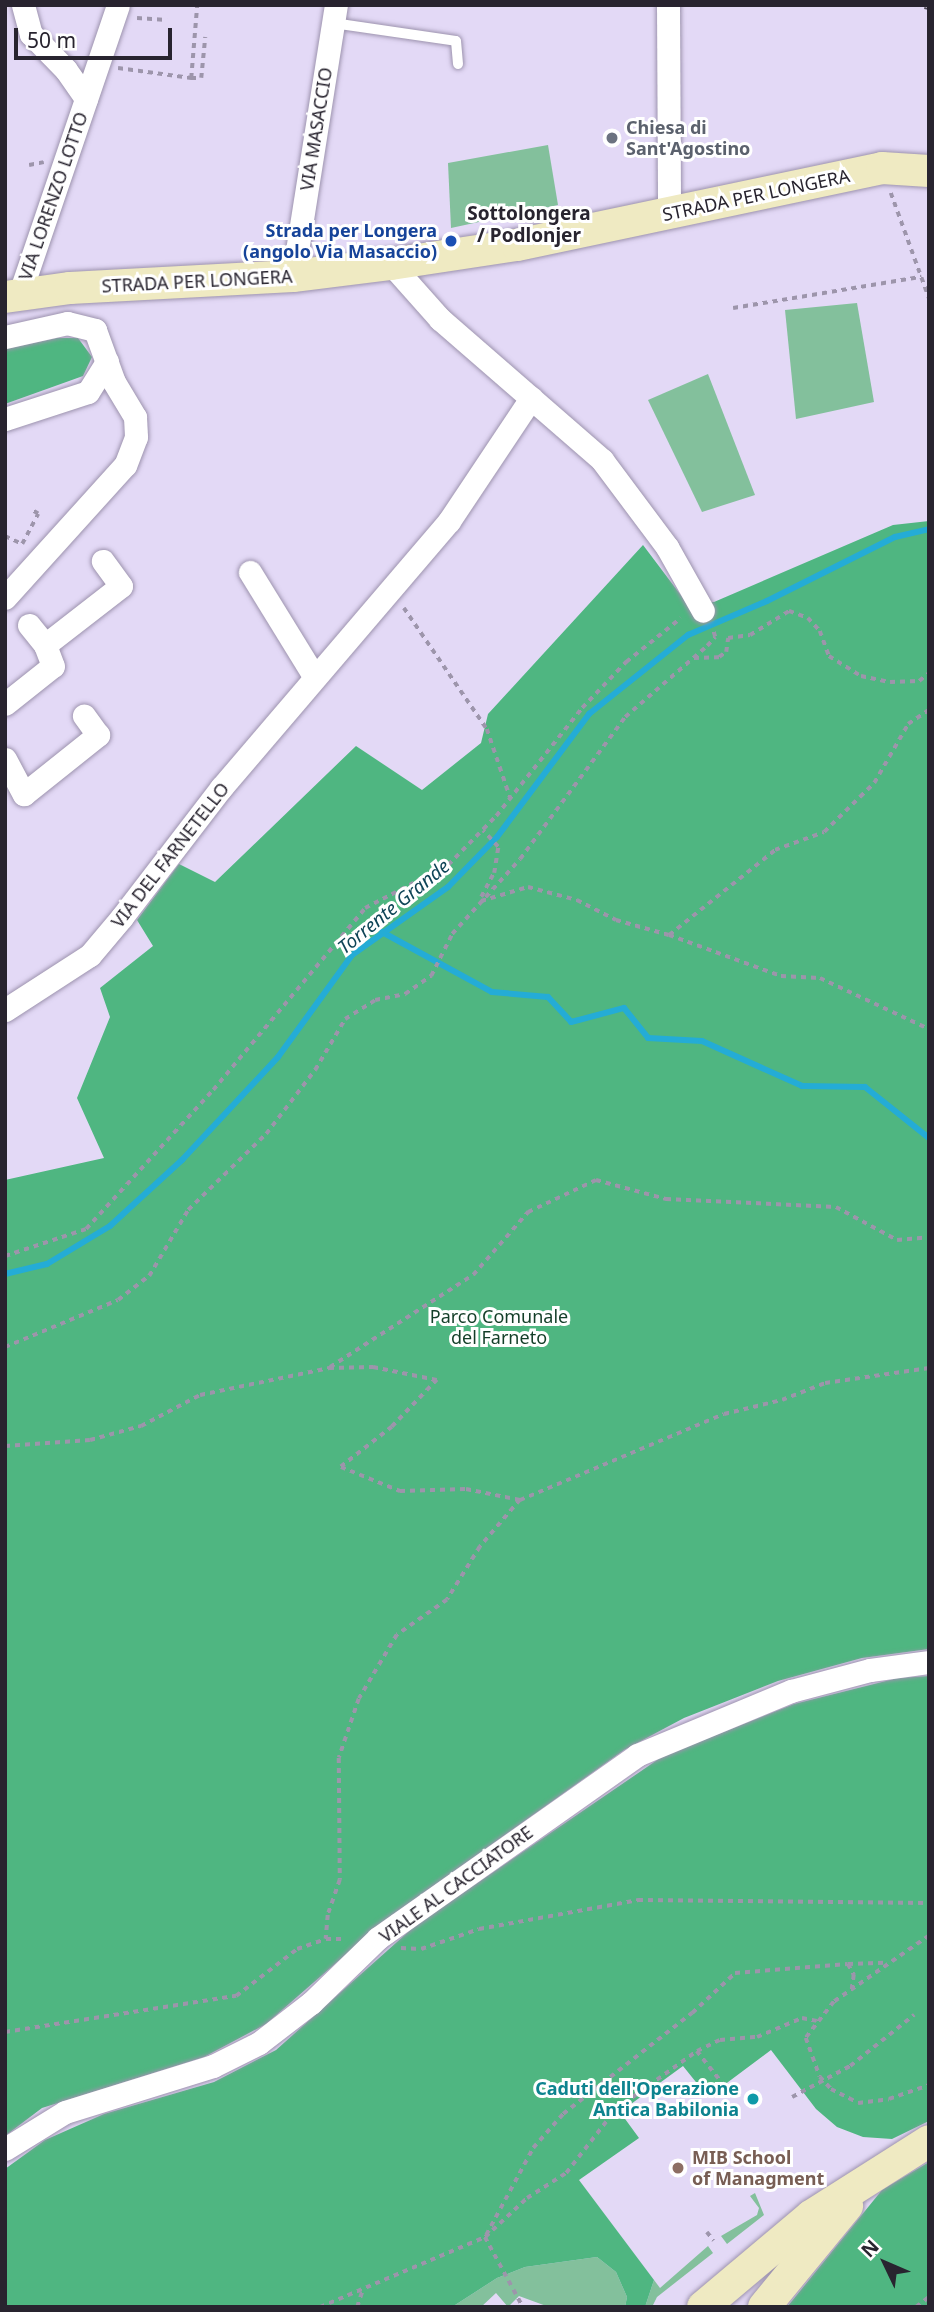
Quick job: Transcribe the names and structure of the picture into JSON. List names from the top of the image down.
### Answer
{
  "streets": {
    "street": [
      "VIA MASACCIO",
      "STRADA PER LONGERA",
      "VIA LORENZO LOTTO",
      "VIA DEL FARNETELLO",
      "VIALE AL CACCIATORE"
    ]
  },
  "crossings": [
    ["VIA MASACCIO", "STRADA PER LONGERA"],
    ["STRADA PER LONGERA", "VIA LORENZO LOTTO"]
  ],
  "districts": ["Sottolongera / Podlonjer"],
  "water": ["Torrente Grande"],
  "parks": ["Parco Comunale del Farneto"],
  "places": [
    "Chiesa di Sant'Agostino",
    "Strada per Longera (angolo Via Masaccio)",
    "Caduti dell'Operazione Antica Babilonia",
    "MIB School of Managment"
  ],
  "scale_bar": "50 m",
  "north": "top left"
}
